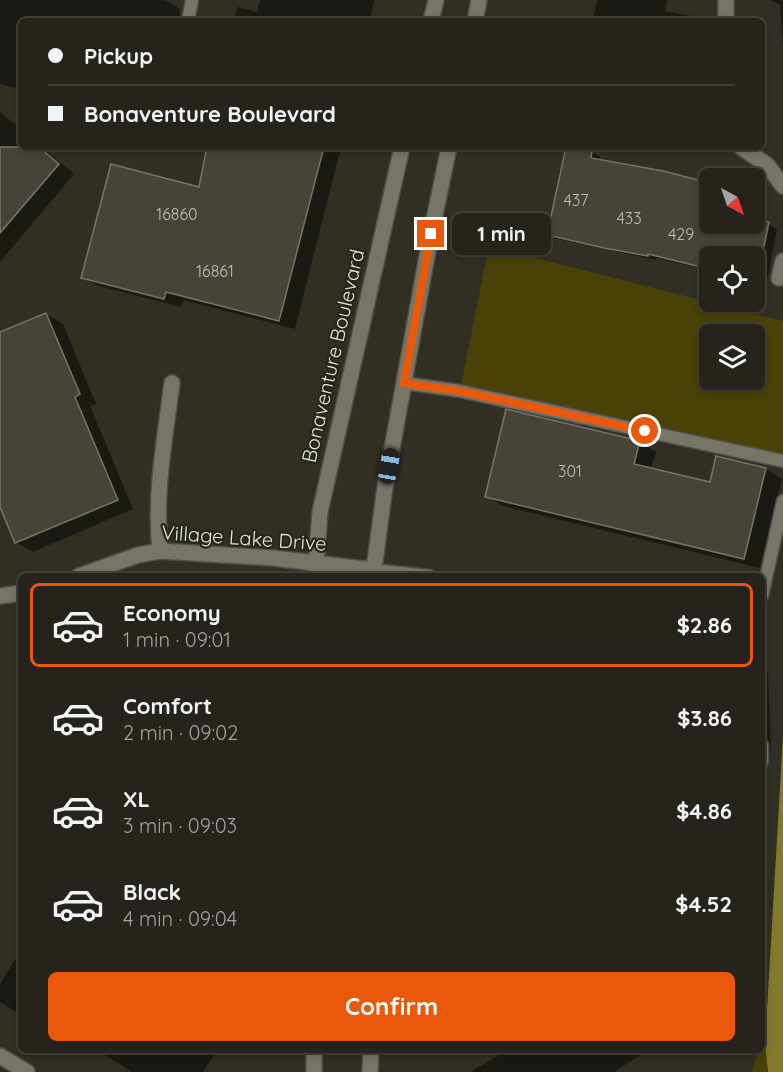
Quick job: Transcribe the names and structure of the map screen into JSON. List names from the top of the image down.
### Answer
{
  "streets": {
    "main road": ["Bonaventure Boulevard", "Village Lake Drive"]
  },
  "crossings": [
    ["Bonaventure Boulevard", "Village Lake Drive"]
  ],
  "house_numbers": [
    "437",
    "16860",
    "433",
    "429",
    "16861",
    "301"
  ],
  "north": "bottom right",
  "page": {
    "banner": ["Pickup", "Bonaventure Boulevard"],
    "bubble": "1 min",
    "list": [
      {
        "name": "Economy",
        "note": "1 min · 09:01",
        "value": "$2.86"
      },
      {
        "name": "Comfort",
        "note": "2 min · 09:02",
        "value": "$3.86"
      },
      {
        "name": "XL",
        "note": "3 min · 09:03",
        "value": "$4.86"
      },
      {
        "name": "Black",
        "note": "4 min · 09:04",
        "value": "$4.52"
      }
    ],
    "buttons": "Confirm"
  }
}
